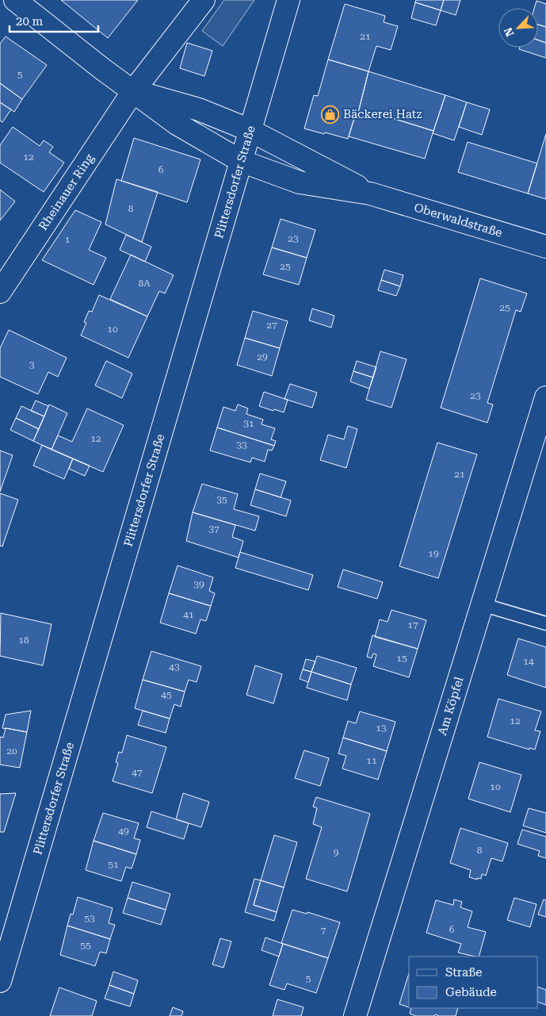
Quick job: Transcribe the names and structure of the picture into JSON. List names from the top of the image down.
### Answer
{
  "streets": {
    "street": [
      "Plittersdorfer Straße",
      "Rheinauer Ring",
      "Oberwaldstraße",
      "Am Köpfel"
    ]
  },
  "crossings": [
    ["Plittersdorfer Straße", "Oberwaldstraße"]
  ],
  "places": {
    "shop": ["Bäckerei Hatz"]
  },
  "house_numbers": [
    "21",
    "5",
    "12",
    "6",
    "8",
    "23",
    "1",
    "25",
    "8A",
    "25",
    "27",
    "10",
    "29",
    "3",
    "23",
    "31",
    "12",
    "33",
    "21",
    "35",
    "37",
    "19",
    "39",
    "41",
    "17",
    "18",
    "15",
    "14",
    "43",
    "45",
    "12",
    "13",
    "20",
    "11",
    "47",
    "10",
    "49",
    "8",
    "9",
    "51",
    "53",
    "6",
    "7",
    "55",
    "5"
  ],
  "legend": ["Straße", "Gebäude"],
  "scale_bar": "20 m",
  "north": "bottom left"
}
